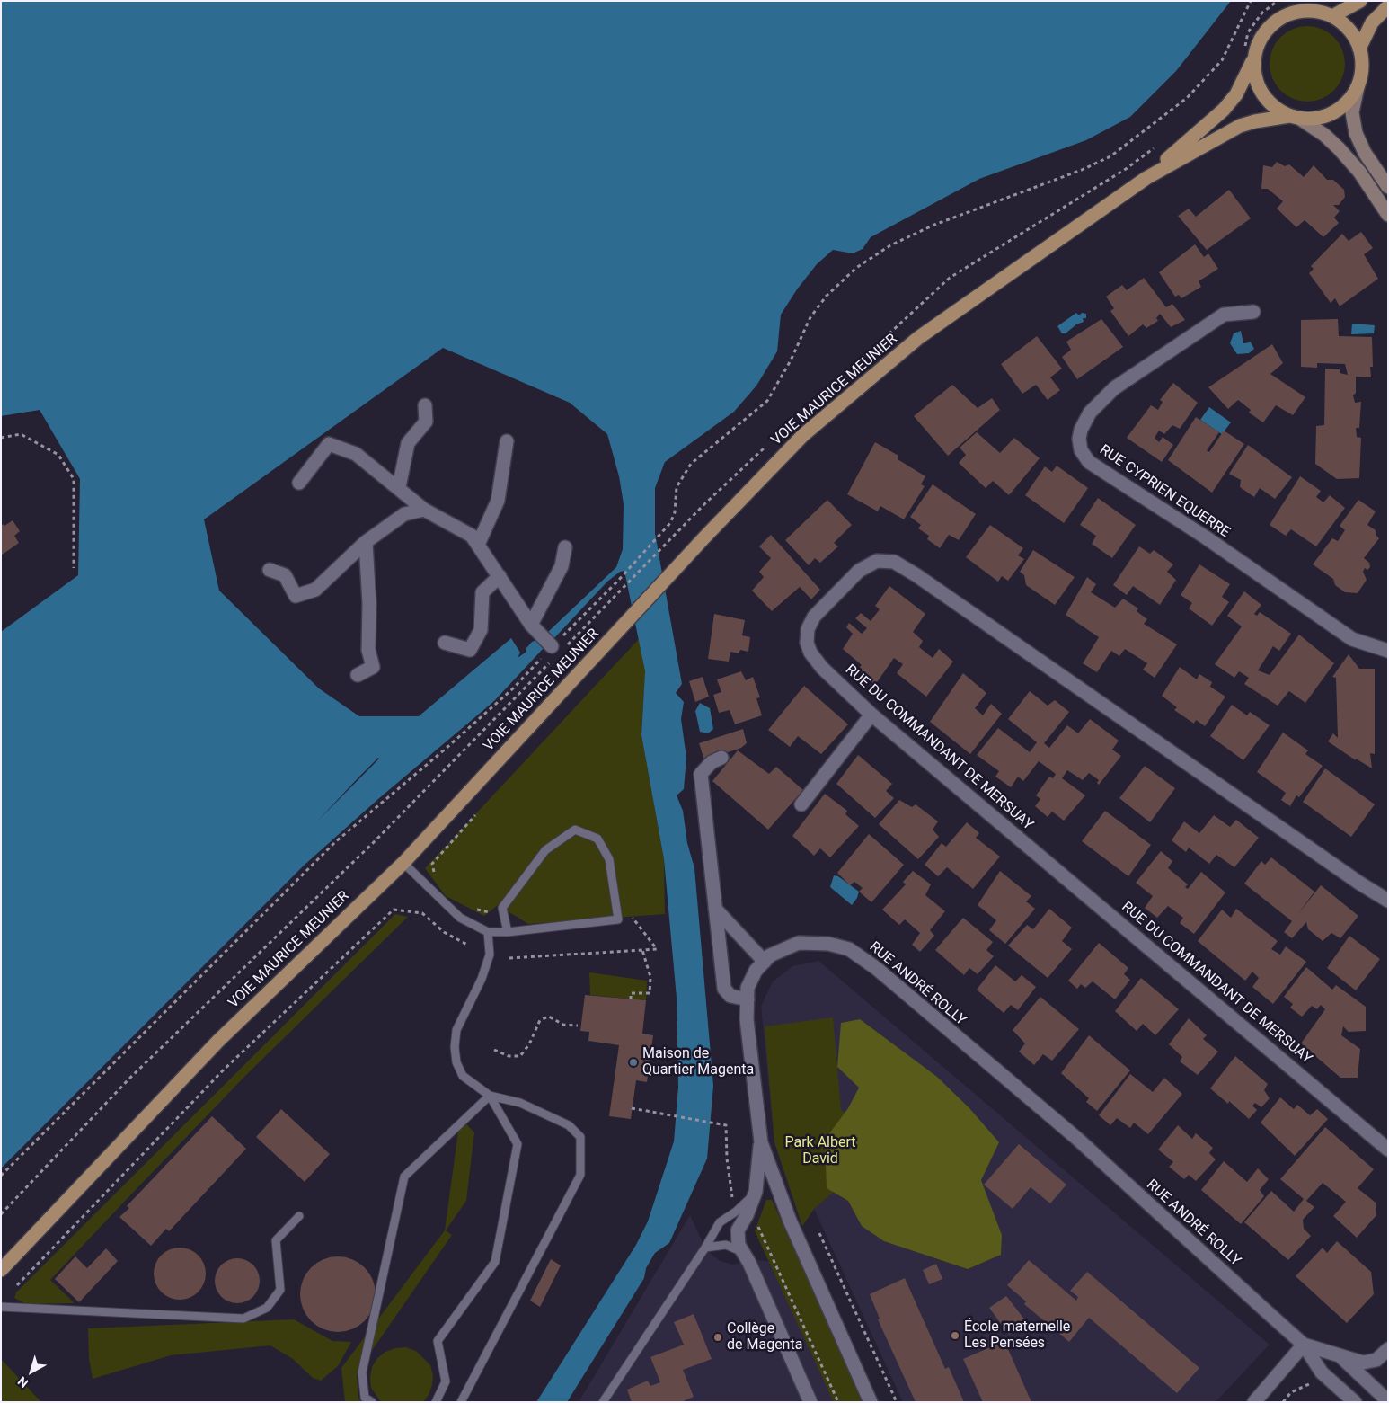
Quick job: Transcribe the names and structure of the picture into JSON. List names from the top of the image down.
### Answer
{
  "streets": {
    "main road": ["VOIE MAURICE MEUNIER"],
    "street": ["RUE CYPRIEN EQUERRE", "RUE DU COMMANDANT DE MERSUAY", "RUE ANDRÉ ROLLY"]
  },
  "parks": ["Park Albert David"],
  "places": ["Maison de Quartier Magenta", "École maternelle Les Pensées", "Collège de Magenta"],
  "north": "bottom left"
}
